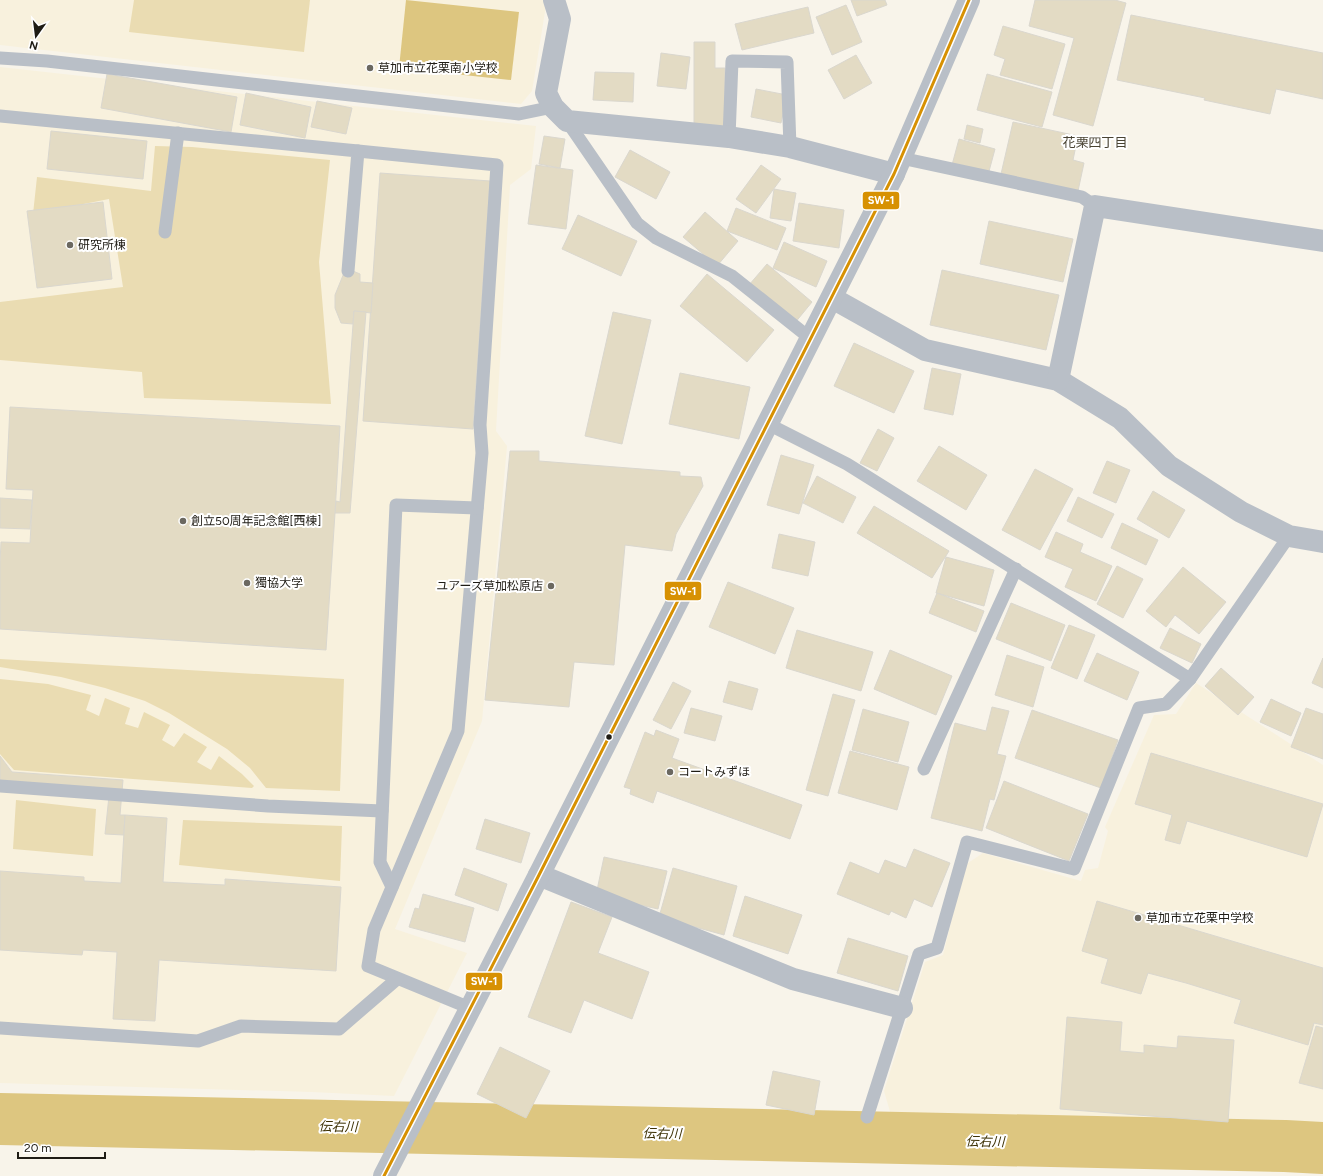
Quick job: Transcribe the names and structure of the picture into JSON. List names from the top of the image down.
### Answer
{
  "districts": ["花栗四丁目"],
  "water": ["伝右川"],
  "places": [
    "草加市立花栗南小学校",
    "研究所棟",
    "創立50周年記念館[西棟]",
    "獨協大学",
    "ユアーズ草加松原店",
    "コートみずほ",
    "草加市立花栗中学校"
  ],
  "lines": ["transit line SW-1"],
  "scale_bar": "20 m",
  "north": "bottom"
}
